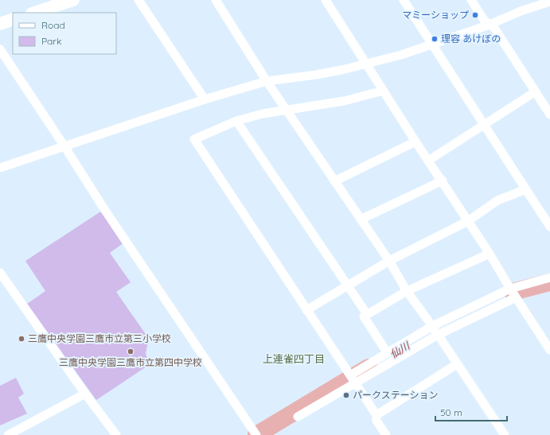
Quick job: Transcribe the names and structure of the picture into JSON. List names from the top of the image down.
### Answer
{
  "districts": ["上連雀四丁目"],
  "water": ["仙川"],
  "places": [
    "マミーショップ",
    "理容 あけぼの",
    "三鷹中央学園三鷹市立第三小学校",
    "三鷹中央学園三鷹市立第四中学校",
    "パークステーション"
  ],
  "legend": ["Road", "Park"],
  "scale_bar": "50 m"
}
